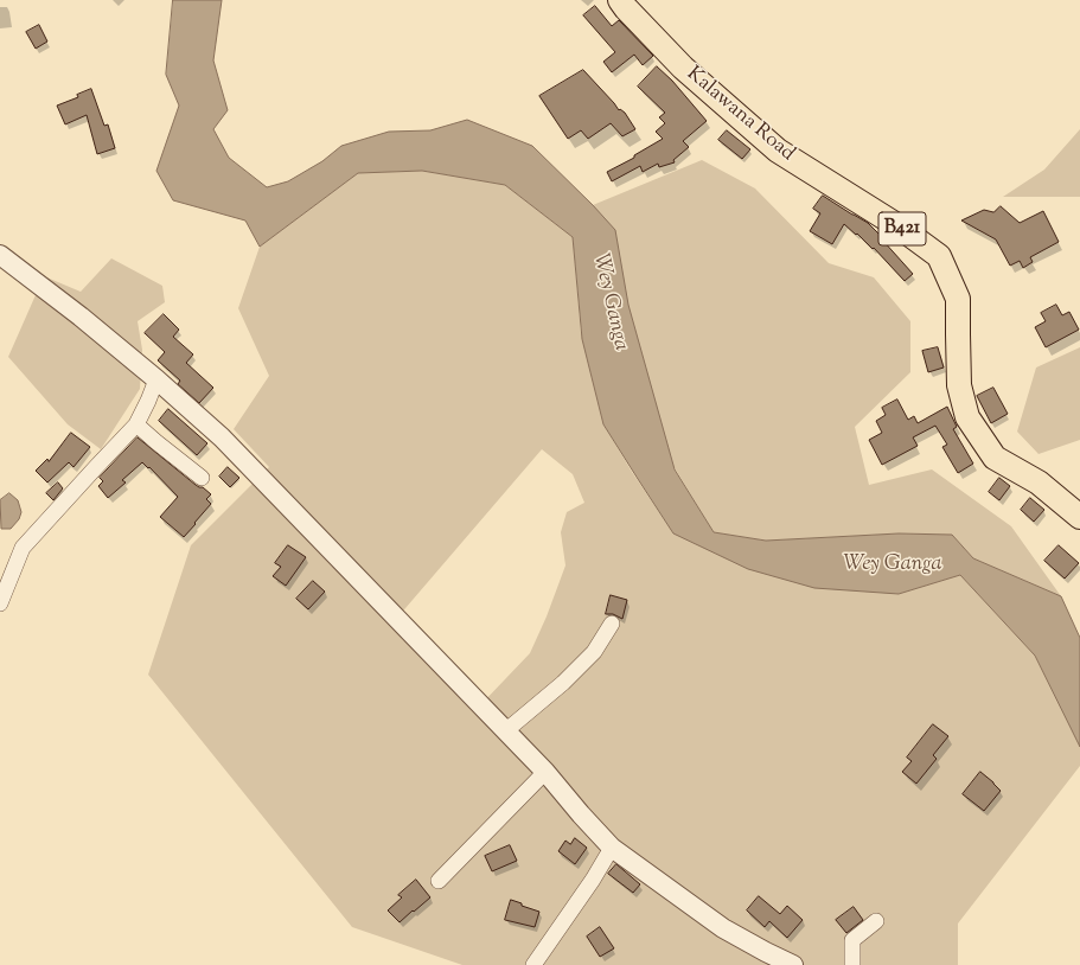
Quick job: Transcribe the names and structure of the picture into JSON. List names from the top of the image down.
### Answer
{
  "streets": {
    "main road": ["Kalawana Road", "B421"]
  },
  "water": ["Wey Ganga"]
}
